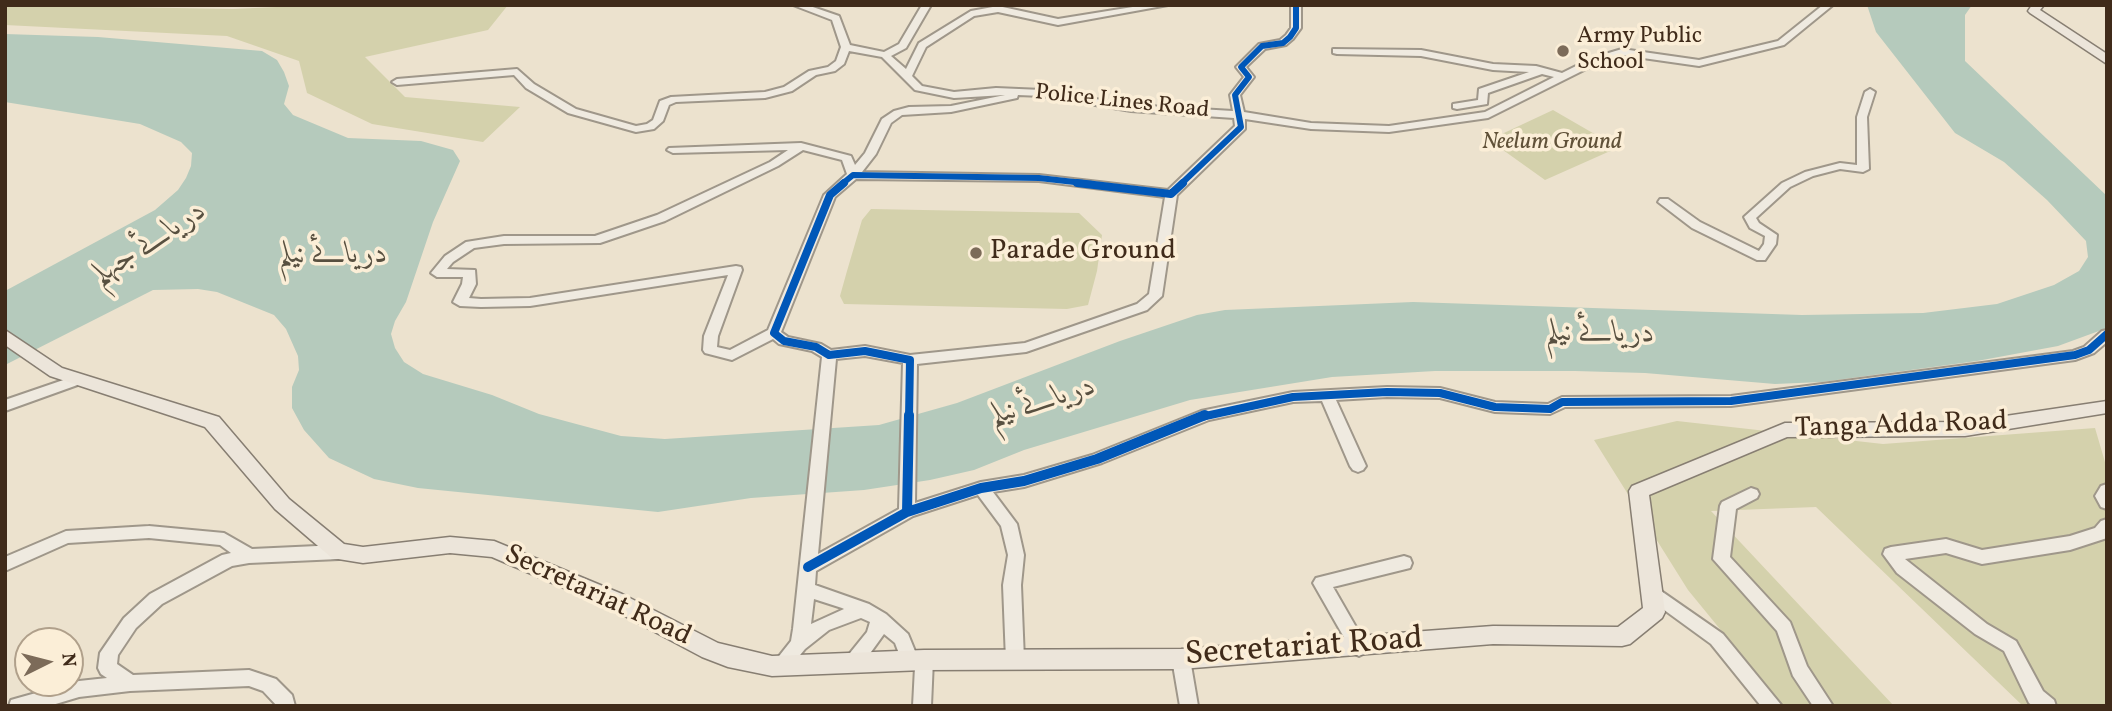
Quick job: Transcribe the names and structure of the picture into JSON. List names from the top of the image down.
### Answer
{
  "streets": {
    "main road": ["Tanga Adda Road", "Secretariat Road"],
    "street": ["Police Lines Road"]
  },
  "crossings": [
    ["Tanga Adda Road", "Secretariat Road"]
  ],
  "water": ["دریائے جہلم", "دریائے نیلم"],
  "parks": ["Neelum Ground"],
  "places": ["Army Public School", "Parade Ground"],
  "north": "right"
}
